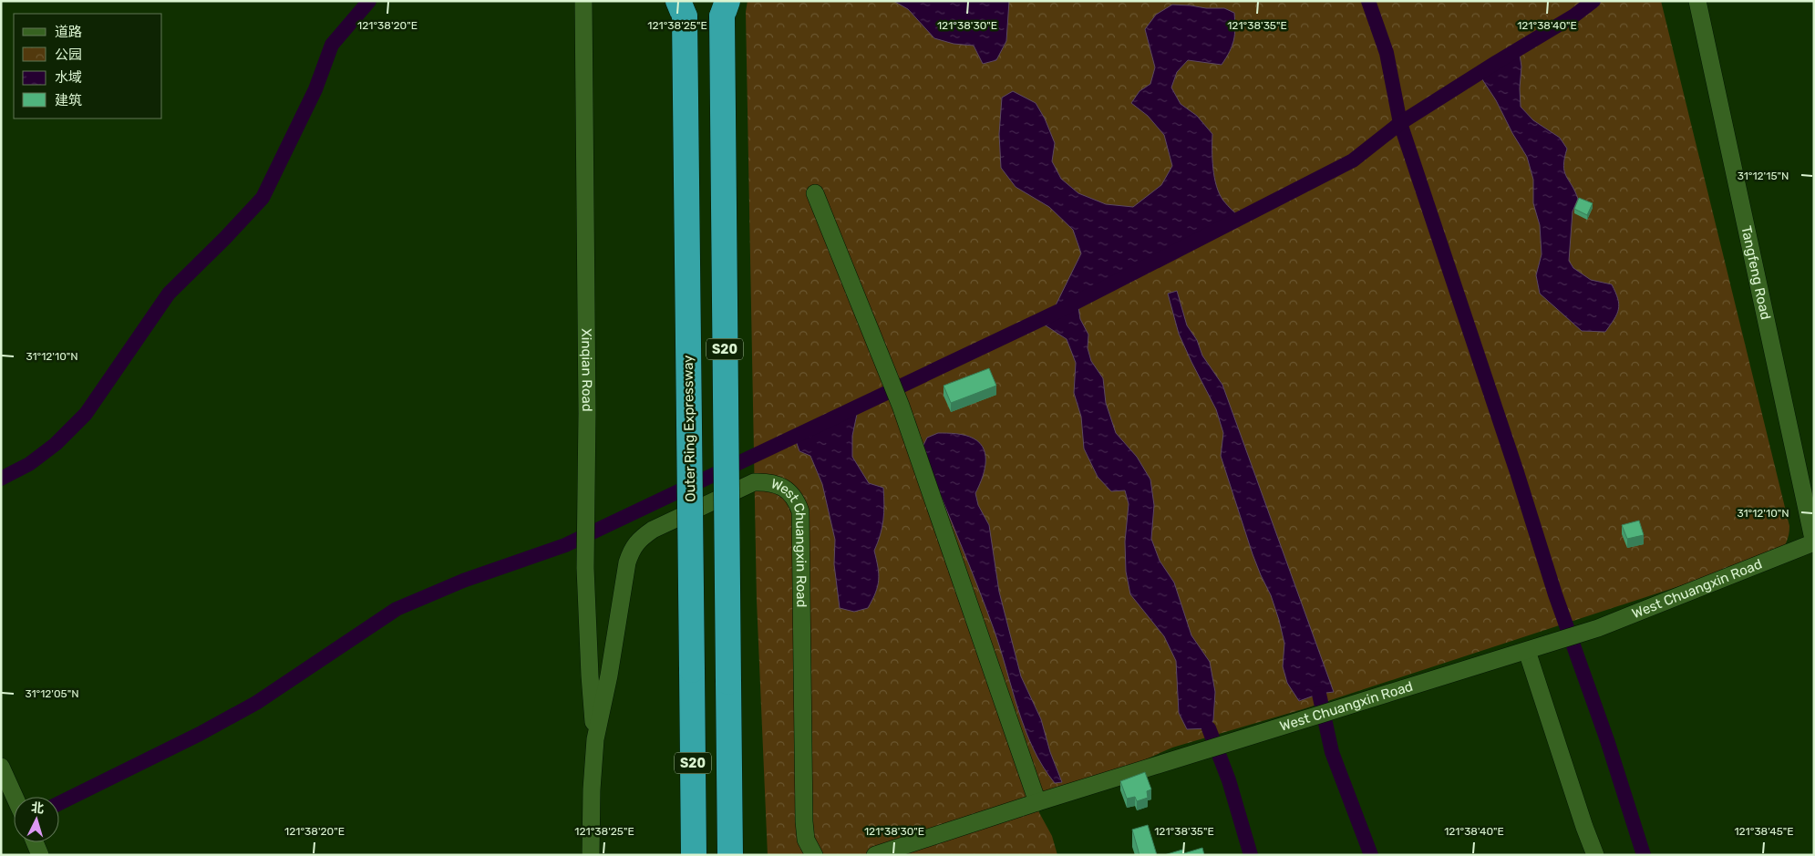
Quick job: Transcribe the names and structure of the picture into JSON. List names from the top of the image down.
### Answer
{
  "streets": {
    "highway": ["S20", "Outer Ring Expressway"],
    "street": ["Tangfeng Road", "Xinqian Road", "West Chuangxin Road"]
  },
  "crossings": [
    ["Tangfeng Road", "West Chuangxin Road"],
    ["Xinqian Road", "West Chuangxin Road"]
  ],
  "legend": [
    "道路",
    "公园",
    "水域",
    "建筑"
  ],
  "north": "top",
  "coordinates": [
    "121°38'20\"E",
    "121°38'25\"E",
    "121°38'30\"E",
    "121°38'35\"E",
    "121°38'40\"E",
    "31°12'15\"N",
    "31°12'10\"N",
    "31°12'05\"N",
    "121°38'45\"E"
  ]
}
